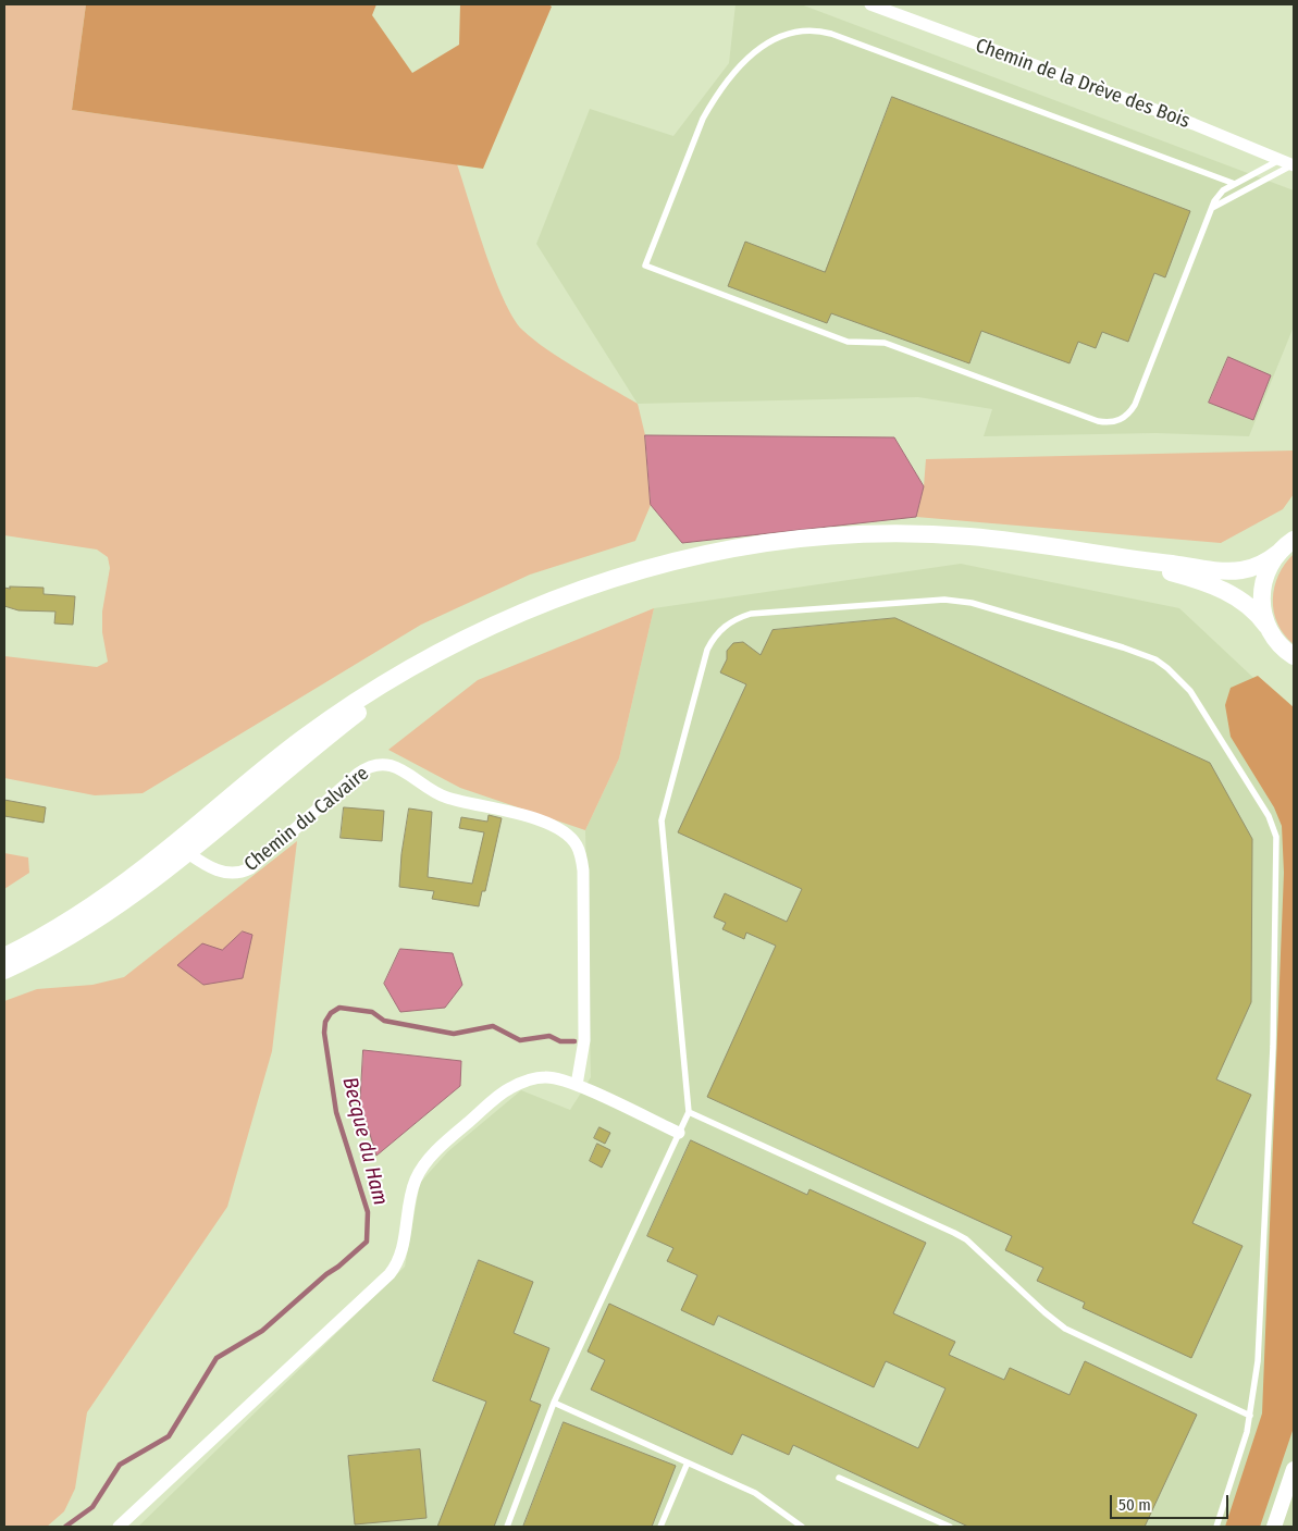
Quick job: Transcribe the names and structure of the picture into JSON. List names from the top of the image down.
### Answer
{
  "streets": {
    "street": ["Chemin de la Drève des Bois", "Chemin du Calvaire"]
  },
  "water": ["Becque du Ham"],
  "scale_bar": "50 m"
}
